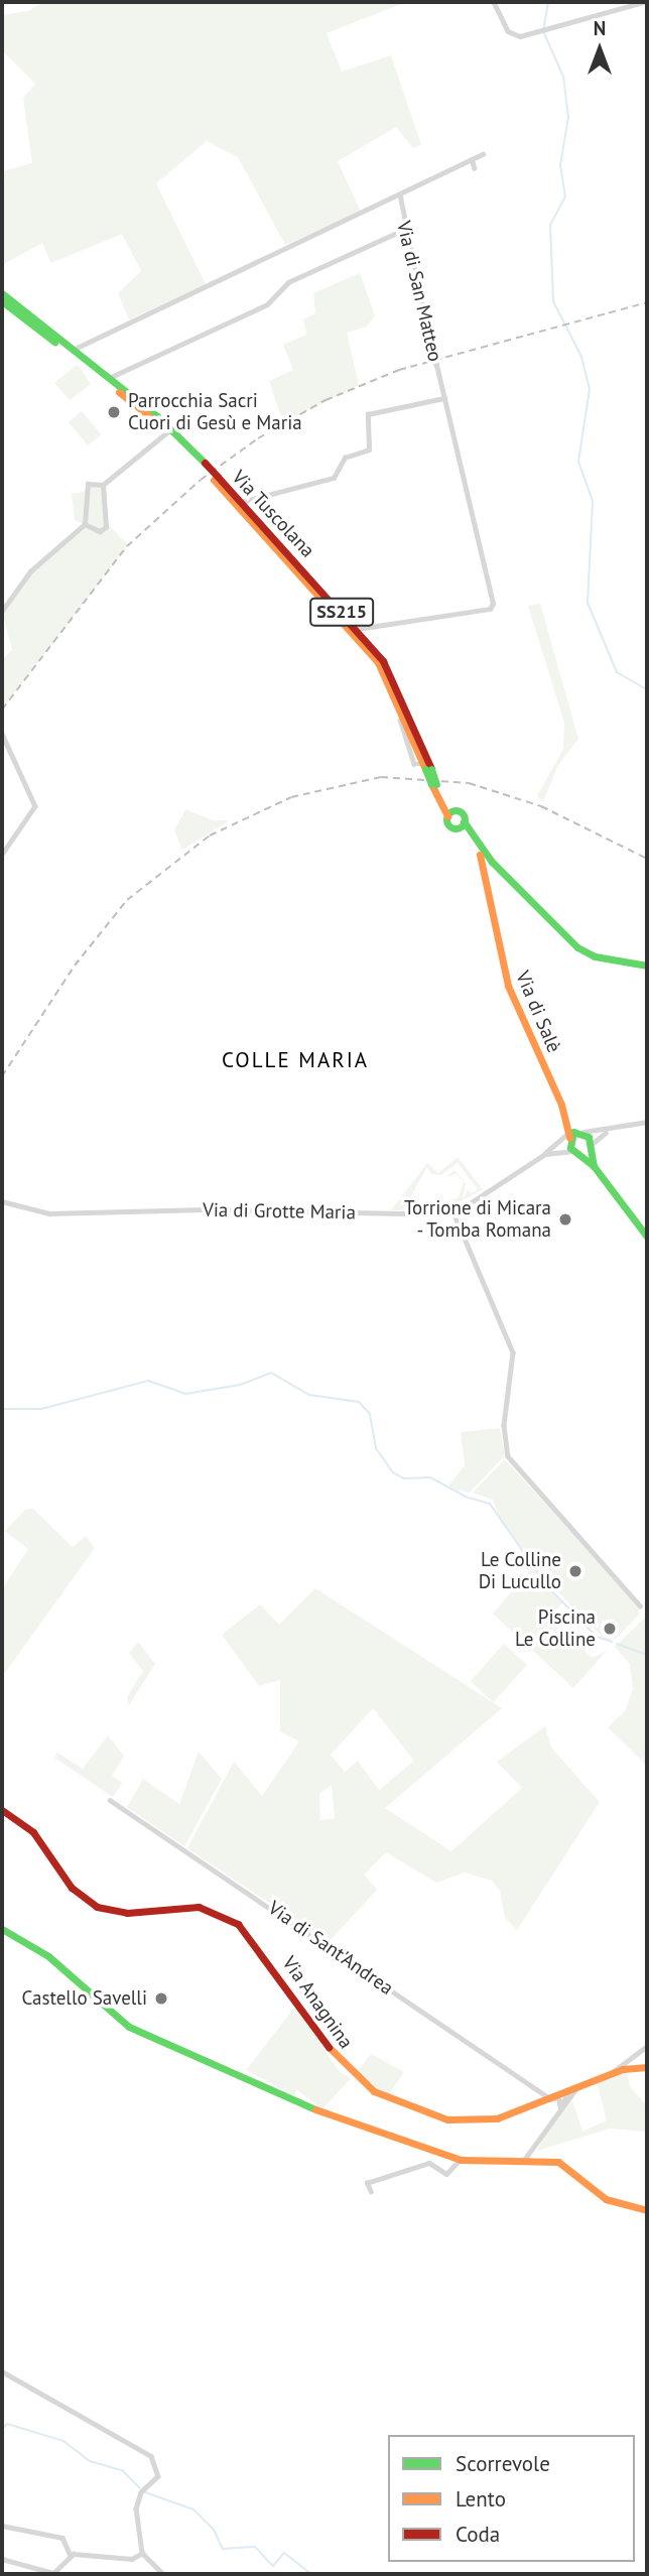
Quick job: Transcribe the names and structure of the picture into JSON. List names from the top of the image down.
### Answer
{
  "streets": {
    "main road": [
      "Via Tuscolana",
      "SS215",
      "Via di Salè",
      "Via Anagnina"
    ],
    "street": ["Via di San Matteo", "Via di Grotte Maria", "Via di Sant'Andrea"]
  },
  "crossings": [
    ["Via di San Matteo", "Via Tuscolana"],
    ["Via di Sant'Andrea", "Via Anagnina"]
  ],
  "districts": ["COLLE MARIA"],
  "places": [
    "Parrocchia Sacri Cuori di Gesù e Maria",
    "Torrione di Micara - Tomba Romana",
    "Le Colline Di Lucullo",
    "Piscina Le Colline",
    "Castello Savelli"
  ],
  "legend": ["Scorrevole", "Lento", "Coda"],
  "north": "top"
}
